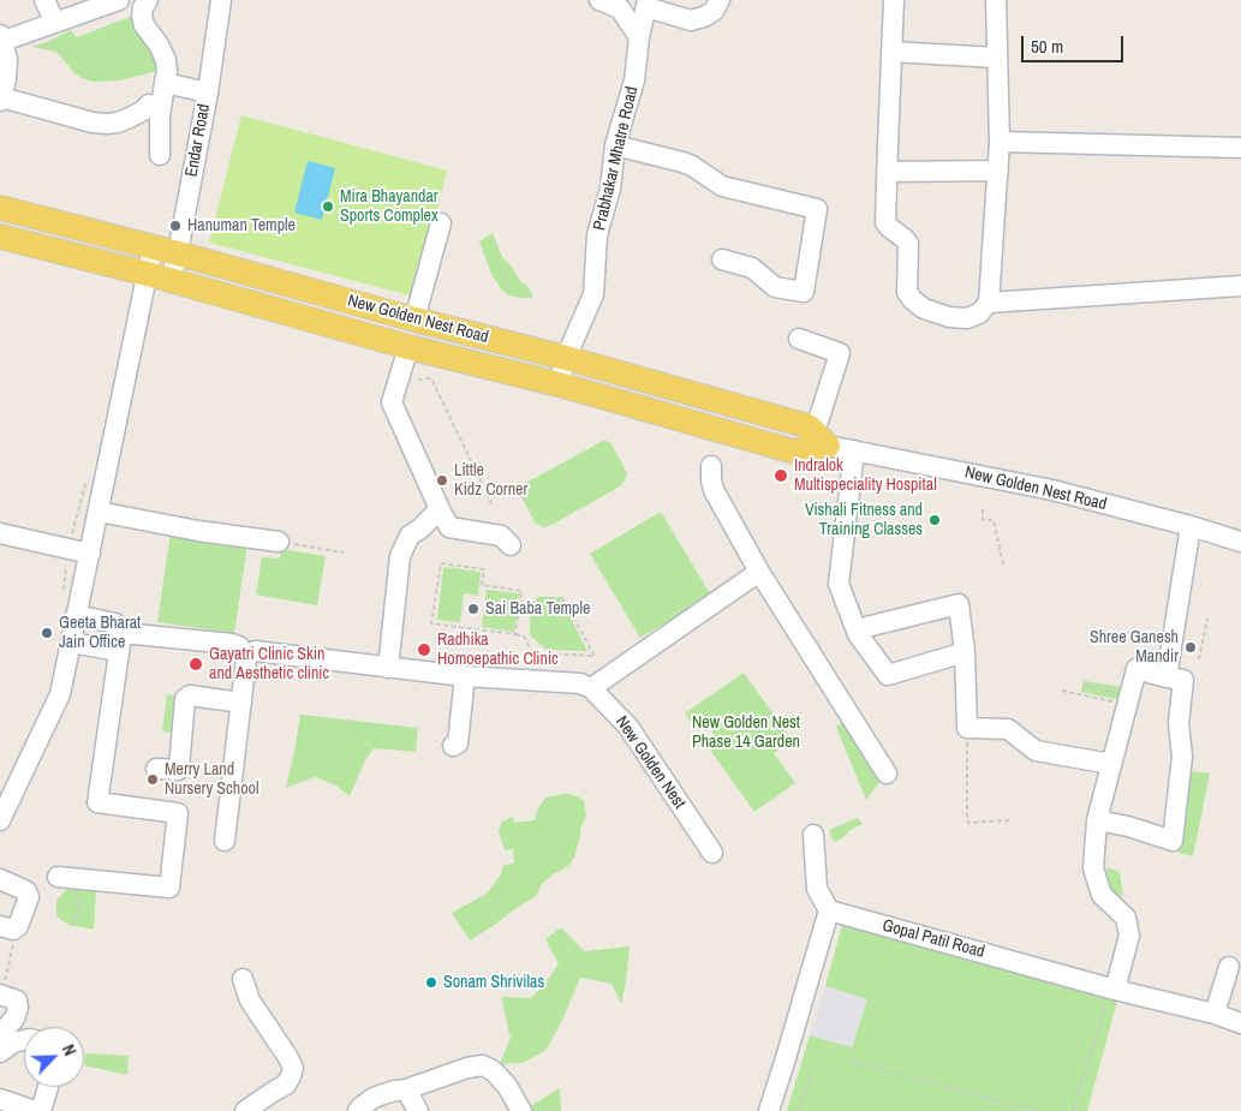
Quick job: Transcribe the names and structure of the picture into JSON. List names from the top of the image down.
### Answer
{
  "streets": {
    "main road": ["New Golden Nest Road"],
    "street": [
      "Endar Road",
      "Prabhakar Mhatre Road",
      "New Golden Nest",
      "Gopal Patil Road"
    ]
  },
  "crossings": [
    ["Endar Road", "New Golden Nest Road"],
    ["Prabhakar Mhatre Road", "New Golden Nest Road"]
  ],
  "parks": ["New Golden Nest Phase 14 Garden"],
  "places": [
    "Mira Bhayandar Sports Complex",
    "Hanuman Temple",
    "Indralok Multispeciality Hospital",
    "Little Kidz Corner",
    "Vishali Fitness and Training Classes",
    "Sai Baba Temple",
    "Geeta Bharat Jain Office",
    "Shree Ganesh Mandir",
    "Radhika Homoepathic Clinic",
    "Gayatri Clinic Skin and Aesthetic clinic",
    "Merry Land Nursery School",
    "Sonam Shrivilas"
  ],
  "scale_bar": "50 m",
  "north": "top right"
}
